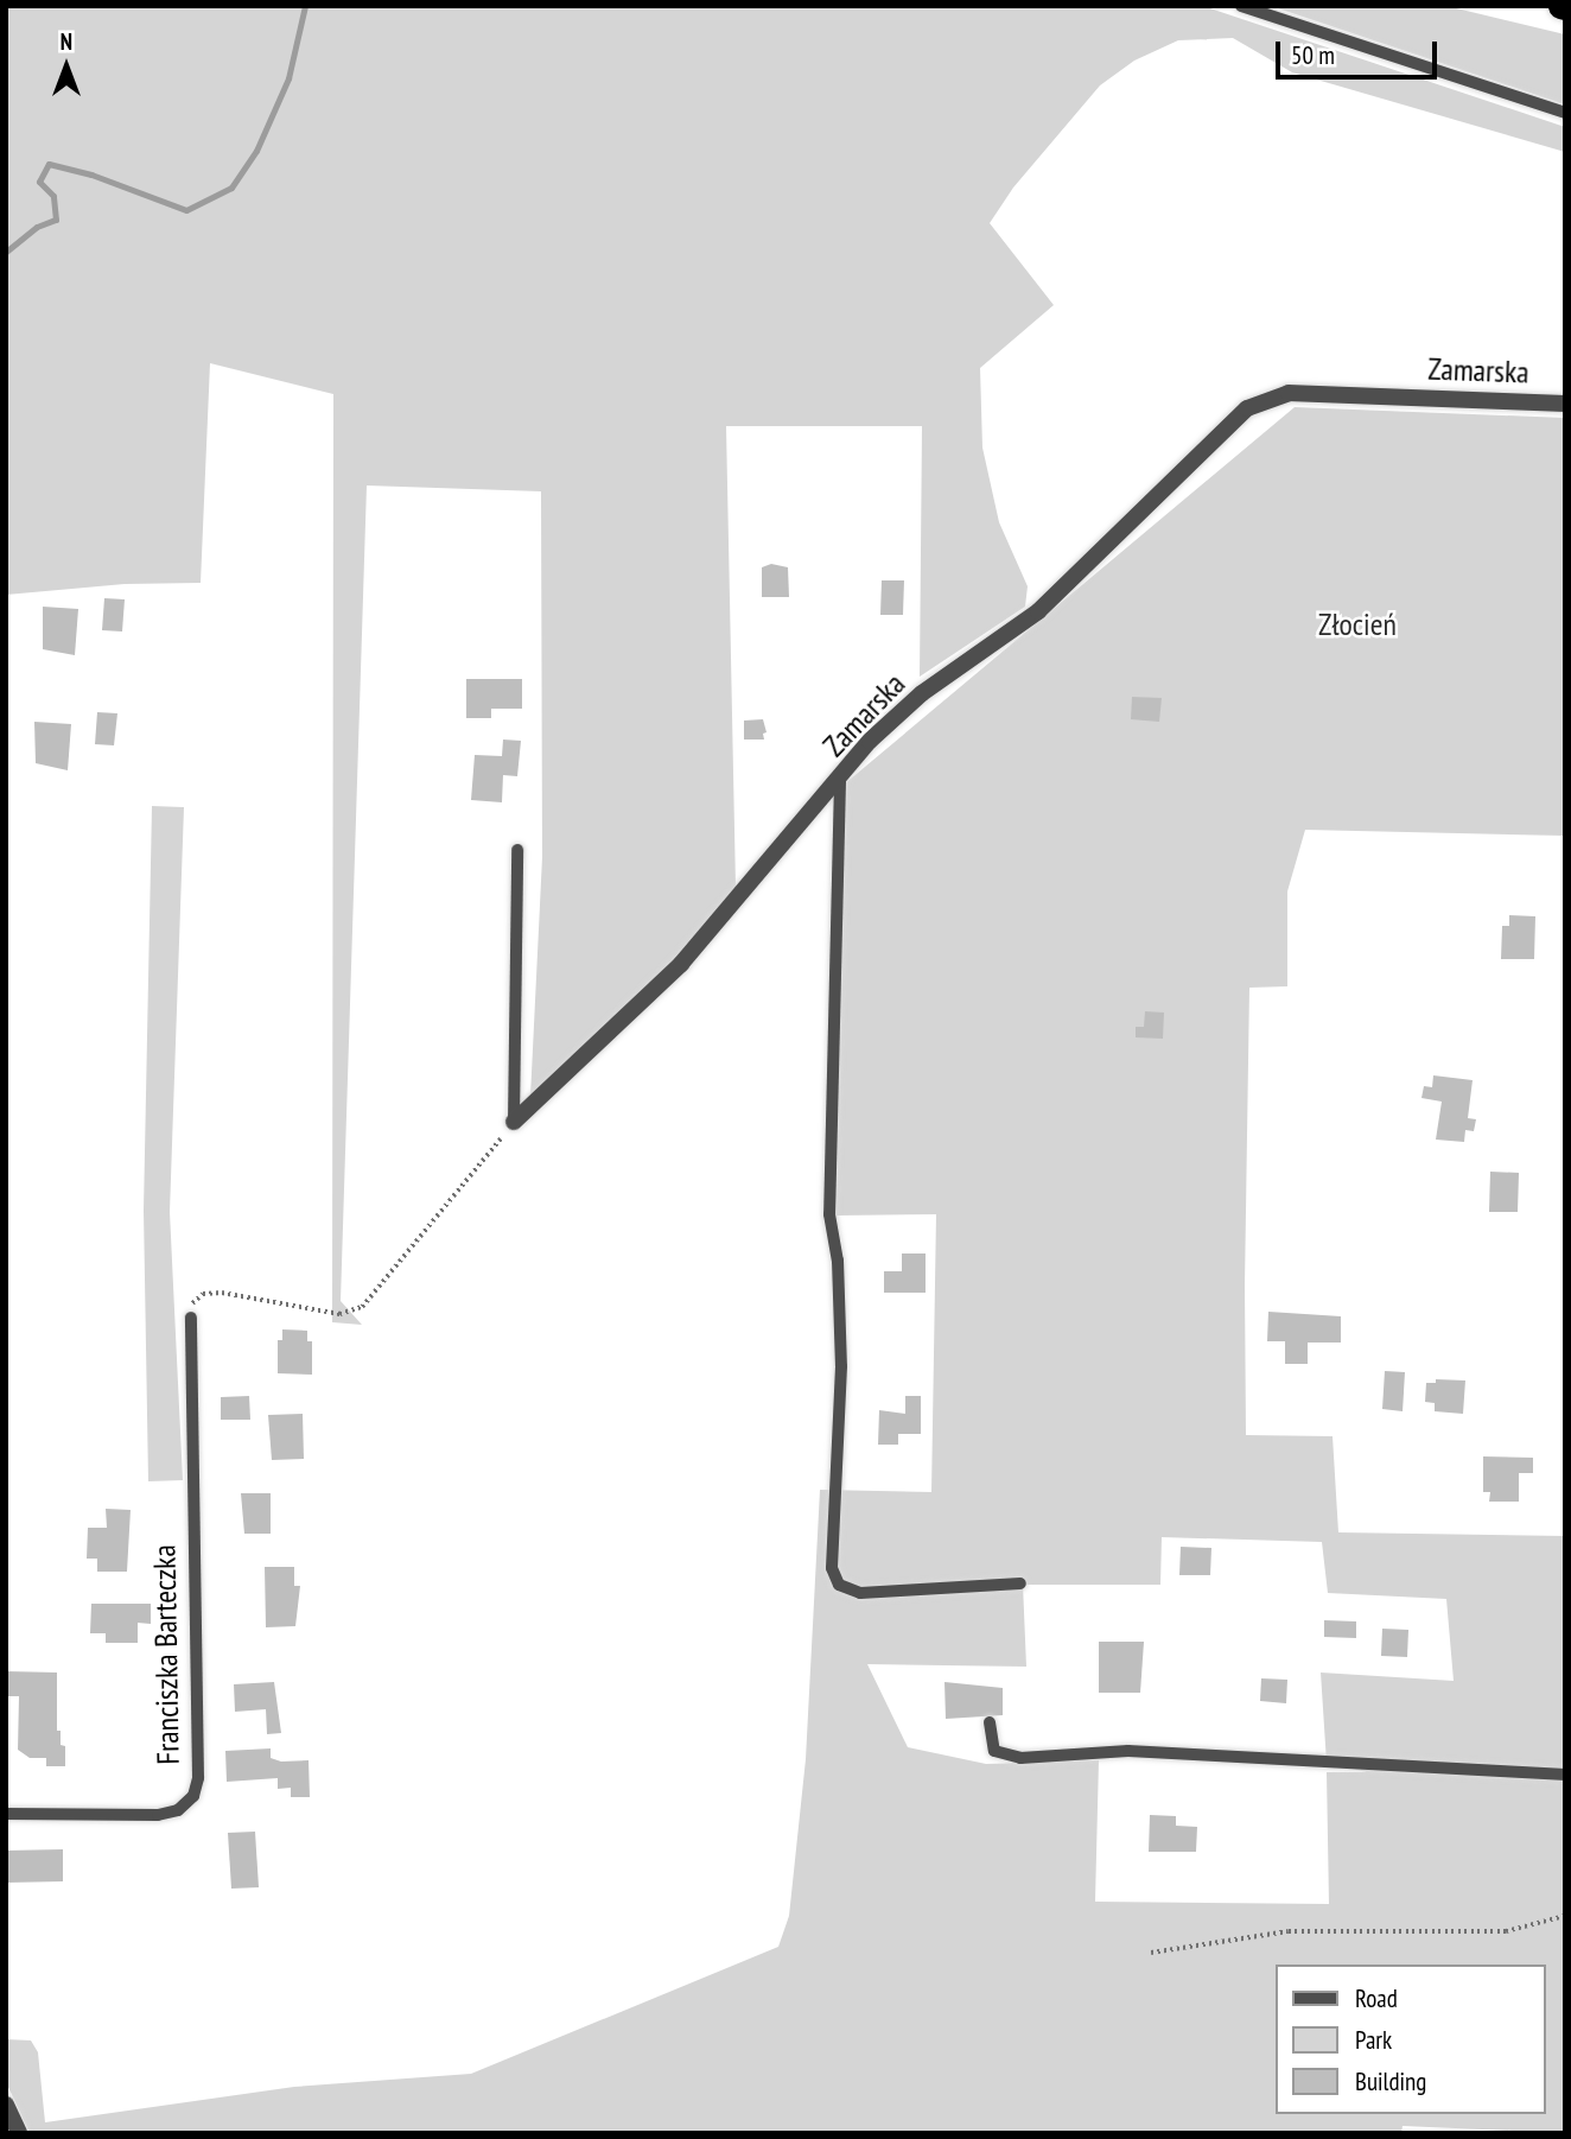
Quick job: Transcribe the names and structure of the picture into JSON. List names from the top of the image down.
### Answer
{
  "streets": {
    "street": ["Zamarska"],
    "lane": ["Franciszka Barteczka"]
  },
  "parks": ["Złocień"],
  "legend": ["Road", "Park", "Building"],
  "scale_bar": "50 m",
  "north": "top"
}
